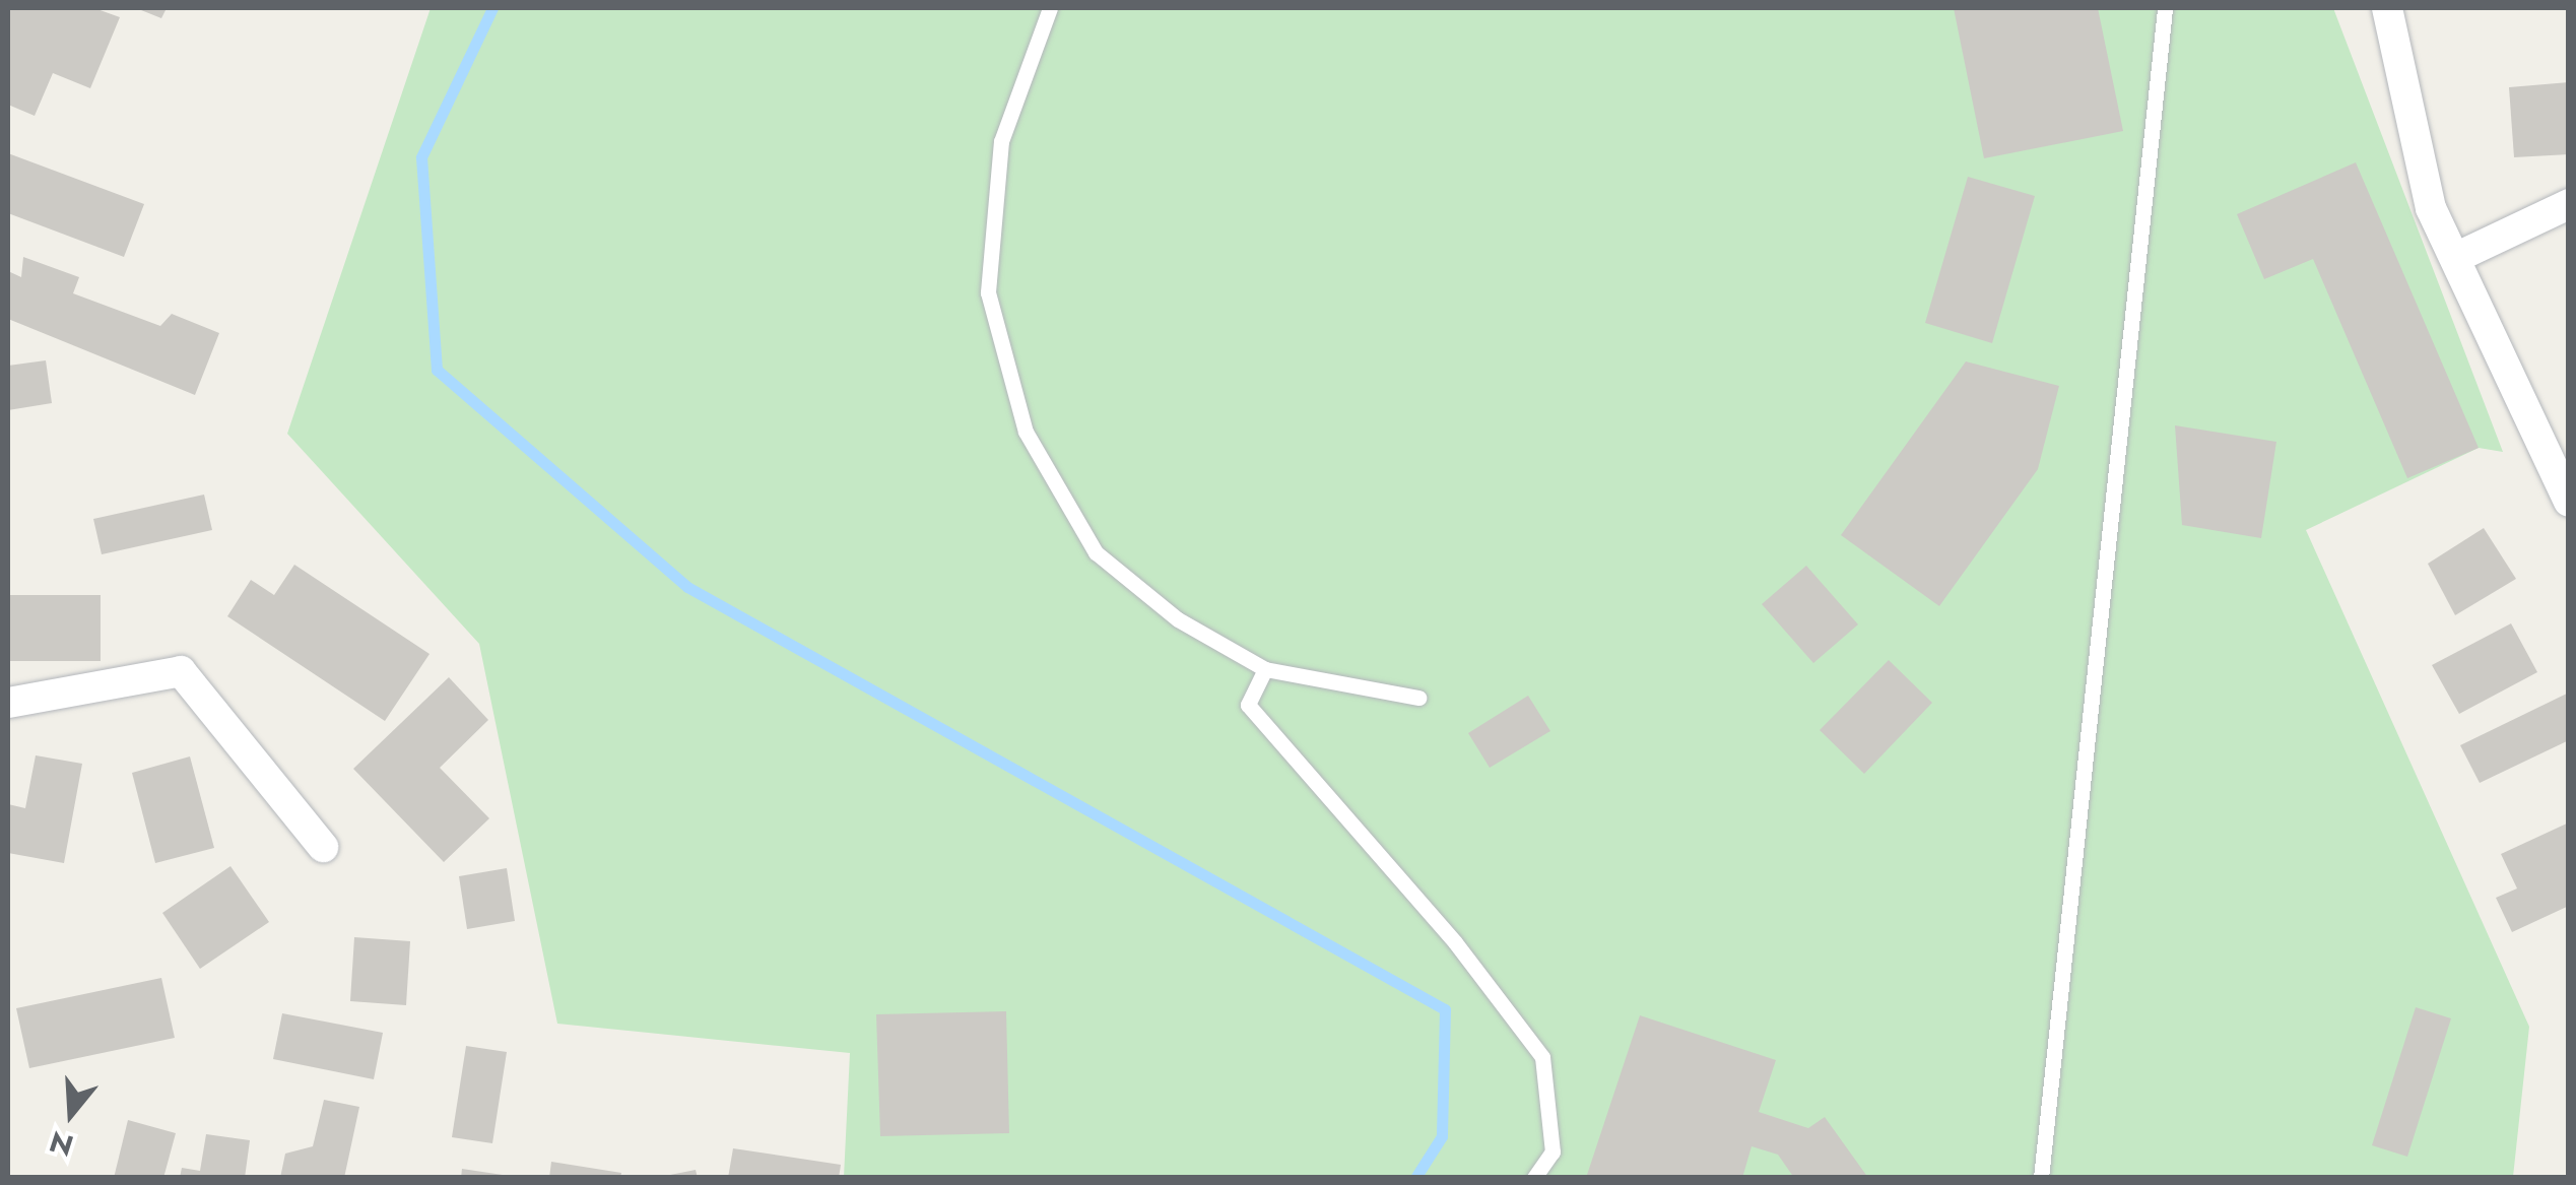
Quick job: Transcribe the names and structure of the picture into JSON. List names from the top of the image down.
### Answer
{
  "north": "bottom"
}
